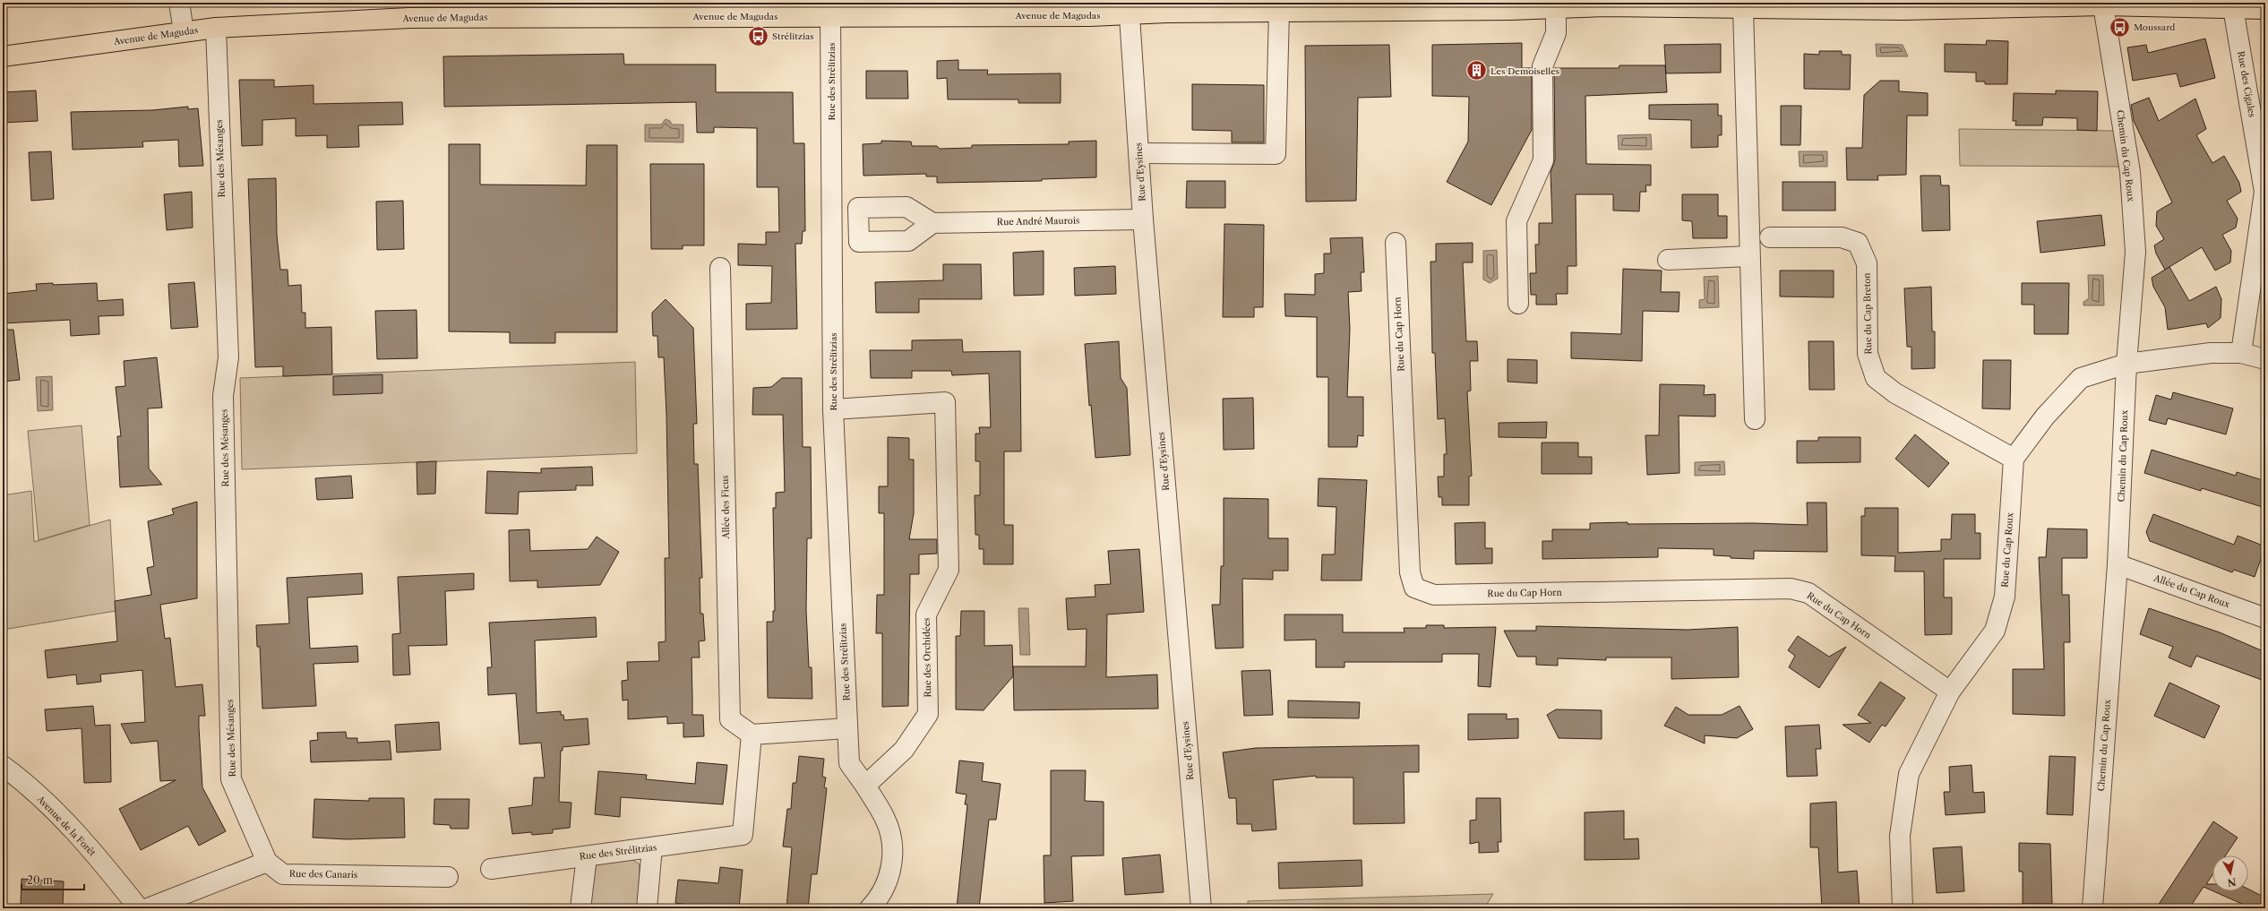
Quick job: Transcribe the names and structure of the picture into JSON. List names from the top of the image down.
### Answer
{
  "streets": {
    "main road": ["Avenue de Magudas"],
    "street": [
      "Rue des Strélitzias",
      "Rue des Cigales",
      "Chemin du Cap Roux",
      "Rue des Mésanges",
      "Rue d'Eysines",
      "Rue André Maurois",
      "Rue du Cap Breton",
      "Rue du Cap Horn",
      "Allée des Ficus",
      "Rue du Cap Roux",
      "Allée du Cap Roux",
      "Rue des Orchidées",
      "Avenue de la Forêt",
      "Rue des Canaris"
    ]
  },
  "crossings": [
    ["Avenue de Magudas", "Rue des Strélitzias"],
    ["Avenue de Magudas", "Rue des Cigales"],
    ["Avenue de Magudas", "Chemin du Cap Roux"],
    ["Avenue de Magudas", "Rue des Mésanges"],
    ["Avenue de Magudas", "Rue d'Eysines"],
    ["Rue des Strélitzias", "Allée des Ficus"],
    ["Rue des Strélitzias", "Rue des Orchidées"],
    ["Chemin du Cap Roux", "Allée du Cap Roux"],
    ["Rue des Mésanges", "Rue des Canaris"],
    ["Rue d'Eysines", "Rue André Maurois"],
    ["Rue du Cap Breton", "Rue du Cap Roux"],
    ["Rue du Cap Horn", "Rue du Cap Roux"]
  ],
  "places": {
    "bus stop": ["Moussard", "Strélitzias"],
    "building": ["Les Demoiselles"]
  },
  "scale_bar": "20 m",
  "north": "bottom"
}
